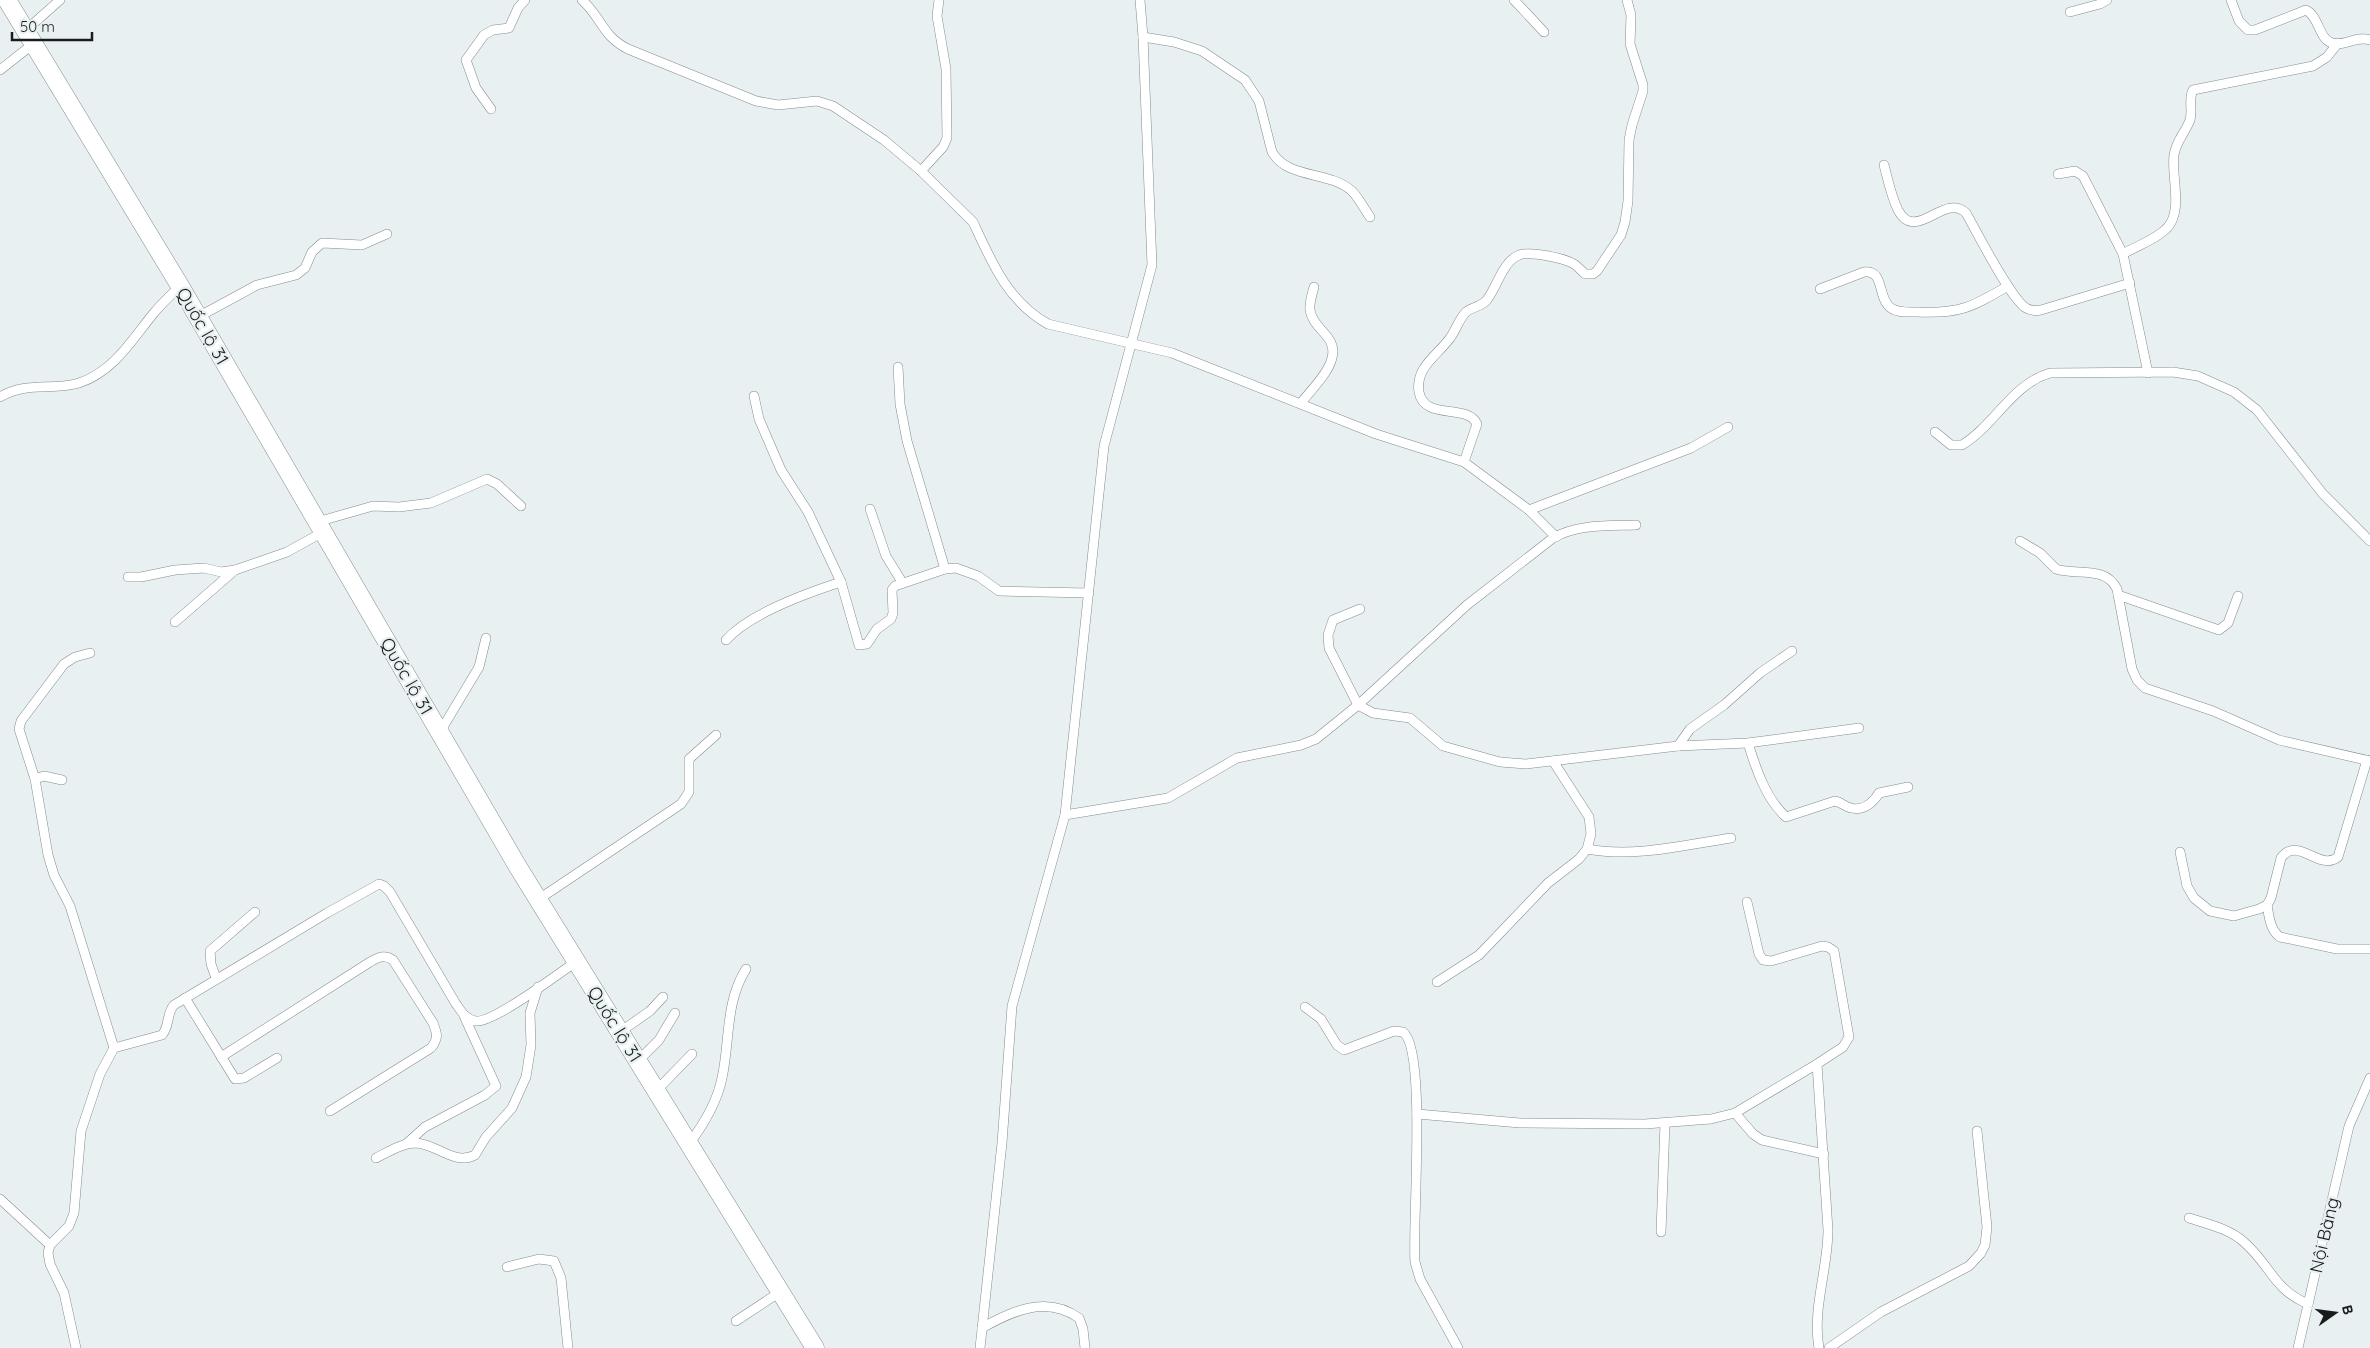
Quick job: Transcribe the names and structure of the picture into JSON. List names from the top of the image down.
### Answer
{
  "streets": {
    "highway": ["Quốc lộ 31"],
    "street": ["Nội Bàng"]
  },
  "scale_bar": "50 m",
  "north": "right"
}
